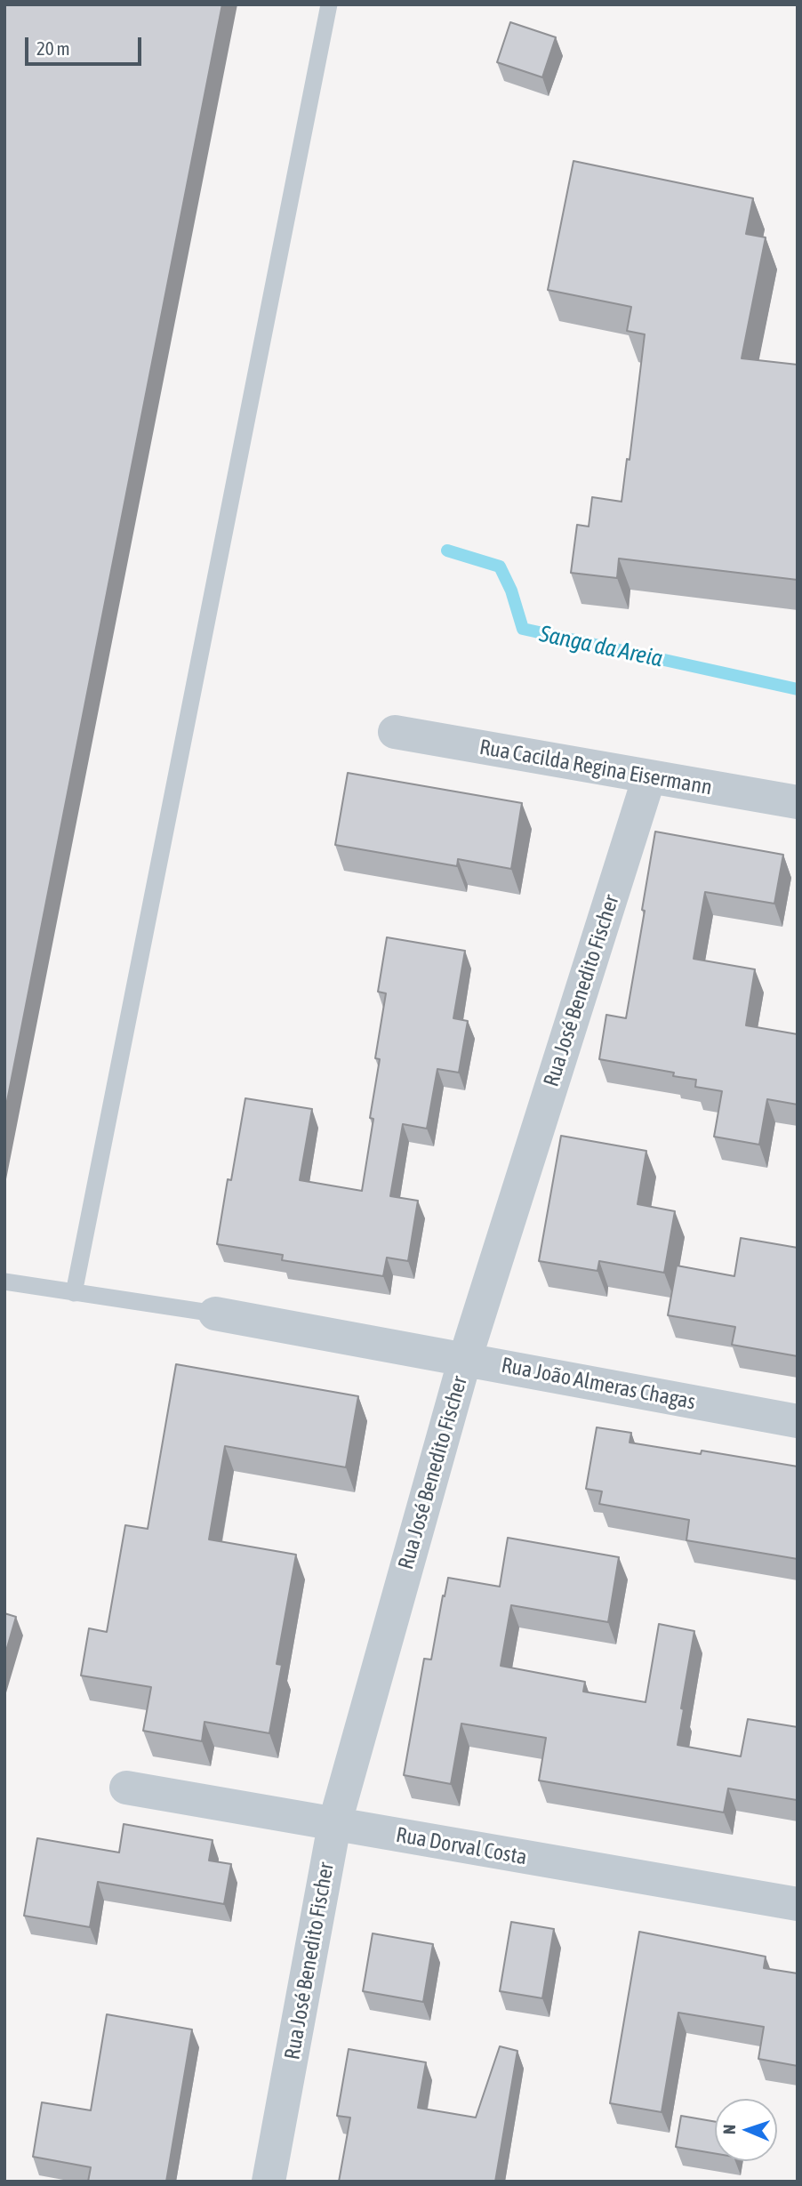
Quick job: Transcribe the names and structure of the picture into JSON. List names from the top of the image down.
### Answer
{
  "streets": {
    "street": [
      "Rua Cacilda Regina Eisermann",
      "Rua José Benedito Fischer",
      "Rua João Almeras Chagas",
      "Rua Dorval Costa"
    ]
  },
  "crossings": [
    ["Rua Cacilda Regina Eisermann", "Rua José Benedito Fischer"],
    ["Rua José Benedito Fischer", "Rua João Almeras Chagas"],
    ["Rua José Benedito Fischer", "Rua Dorval Costa"]
  ],
  "water": ["Sanga da Areia"],
  "scale_bar": "20 m",
  "north": "left"
}
